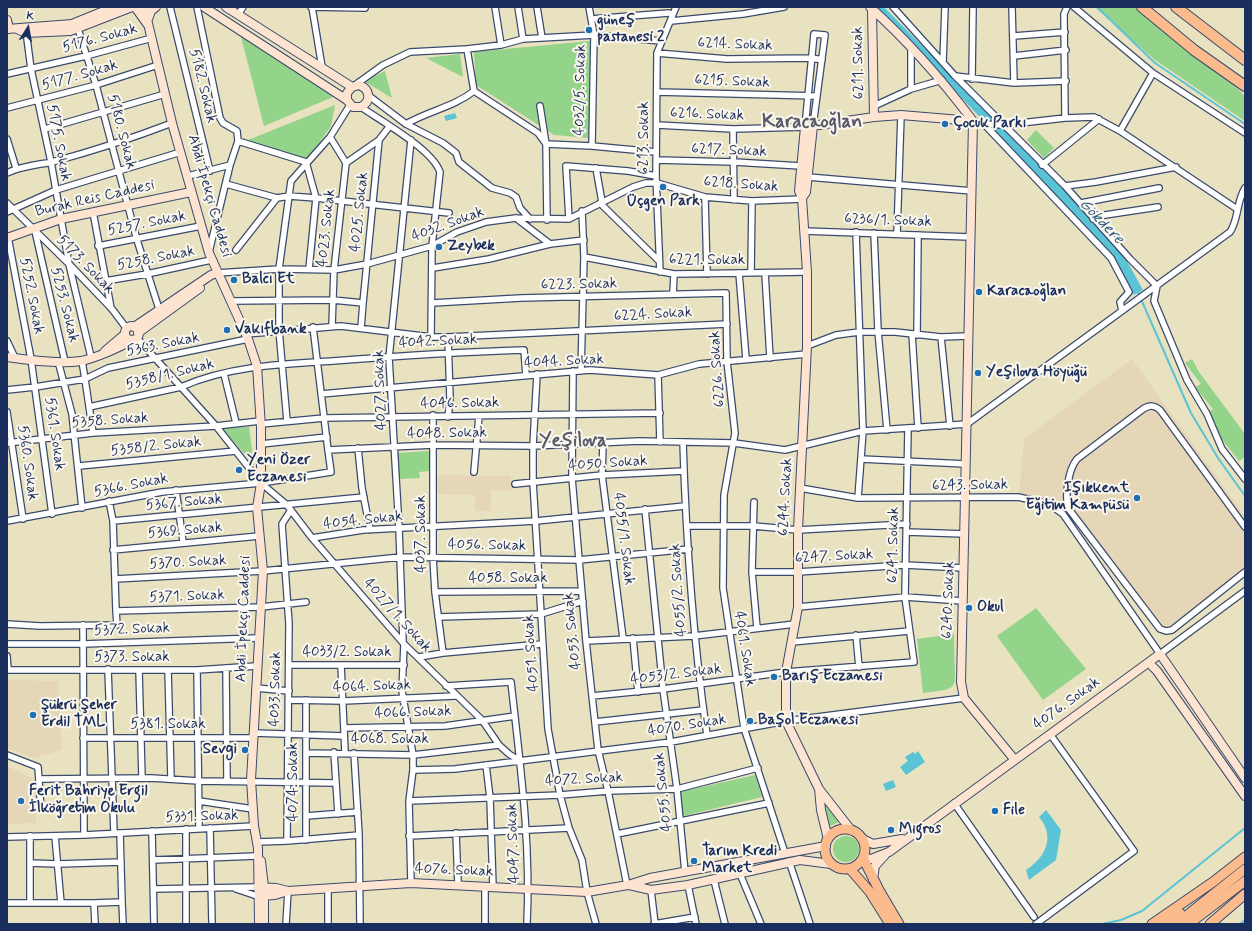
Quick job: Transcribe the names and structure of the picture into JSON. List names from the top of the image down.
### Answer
{
  "streets": {
    "main road": [
      "6211. Sokak",
      "Abdi İpekçi Caddesi",
      "Burak Reis Caddesi",
      "6244. Sokak",
      "6240. Sokak",
      "4076. Sokak"
    ],
    "street": [
      "5176. Sokak",
      "6214. Sokak",
      "5177. Sokak",
      "6215. Sokak",
      "5182. Sokak",
      "4032/5. Sokak",
      "6216. Sokak",
      "5180. Sokak",
      "6213. Sokak",
      "5175. Sokak",
      "6217. Sokak",
      "6218. Sokak",
      "4025. Sokak",
      "6236/1. Sokak",
      "5257. Sokak",
      "4032. Sokak",
      "4023. Sokak",
      "5258. Sokak",
      "6221. Sokak",
      "5173. Sokak",
      "6223. Sokak",
      "5252. Sokak",
      "5253. Sokak",
      "6224. Sokak",
      "4042. Sokak",
      "5363. Sokak",
      "4044. Sokak",
      "6226. Sokak",
      "5358/1. Sokak",
      "4027. Sokak",
      "4046. Sokak",
      "5358. Sokak",
      "5361. Sokak",
      "4048. Sokak",
      "5358/2. Sokak",
      "5360. Sokak",
      "4050. Sokak",
      "5366. Sokak",
      "6243. Sokak",
      "5367. Sokak",
      "4054. Sokak",
      "5369. Sokak",
      "4037. Sokak",
      "4055/1. Sokak",
      "6241. Sokak",
      "4056. Sokak",
      "6247. Sokak",
      "5370. Sokak",
      "4058. Sokak",
      "4055/2. Sokak",
      "5371. Sokak",
      "4027/1. Sokak",
      "5372. Sokak",
      "4053. Sokak",
      "4061. Sokak",
      "4033/2. Sokak",
      "4051. Sokak",
      "5373. Sokak",
      "4053/2. Sokak",
      "4064. Sokak",
      "4033. Sokak",
      "4066. Sokak",
      "5381. Sokak",
      "4070. Sokak",
      "4068. Sokak",
      "4072. Sokak",
      "4074. Sokak",
      "4055. Sokak",
      "5331. Sokak",
      "4047. Sokak"
    ]
  },
  "crossings": [
    ["5176. Sokak", "5180. Sokak"],
    ["5176. Sokak", "5175. Sokak"],
    ["5176. Sokak", "Abdi İpekçi Caddesi"],
    ["6214. Sokak", "6213. Sokak"],
    ["6214. Sokak", "6244. Sokak"],
    ["5177. Sokak", "5180. Sokak"],
    ["5177. Sokak", "5175. Sokak"],
    ["5177. Sokak", "Abdi İpekçi Caddesi"],
    ["6215. Sokak", "6213. Sokak"],
    ["6215. Sokak", "6244. Sokak"],
    ["4032/5. Sokak", "6213. Sokak"],
    ["6216. Sokak", "6213. Sokak"],
    ["6216. Sokak", "6244. Sokak"],
    ["5180. Sokak", "Burak Reis Caddesi"],
    ["5180. Sokak", "5257. Sokak"],
    ["5180. Sokak", "5258. Sokak"],
    ["6213. Sokak", "6217. Sokak"],
    ["6213. Sokak", "6218. Sokak"],
    ["6213. Sokak", "4032. Sokak"],
    ["6213. Sokak", "6221. Sokak"],
    ["5175. Sokak", "Burak Reis Caddesi"],
    ["5175. Sokak", "5173. Sokak"],
    ["6217. Sokak", "6244. Sokak"],
    ["6218. Sokak", "4032. Sokak"],
    ["6218. Sokak", "6244. Sokak"],
    ["Abdi İpekçi Caddesi", "Burak Reis Caddesi"],
    ["Abdi İpekçi Caddesi", "5257. Sokak"],
    ["Abdi İpekçi Caddesi", "4032. Sokak"],
    ["Abdi İpekçi Caddesi", "5258. Sokak"],
    ["Abdi İpekçi Caddesi", "4042. Sokak"],
    ["Abdi İpekçi Caddesi", "5363. Sokak"],
    ["Abdi İpekçi Caddesi", "5358/1. Sokak"],
    ["Abdi İpekçi Caddesi", "4046. Sokak"],
    ["Abdi İpekçi Caddesi", "5366. Sokak"],
    ["Abdi İpekçi Caddesi", "5367. Sokak"],
    ["Abdi İpekçi Caddesi", "5369. Sokak"],
    ["Abdi İpekçi Caddesi", "5370. Sokak"],
    ["Abdi İpekçi Caddesi", "5371. Sokak"],
    ["Abdi İpekçi Caddesi", "4027/1. Sokak"],
    ["Abdi İpekçi Caddesi", "5372. Sokak"],
    ["Abdi İpekçi Caddesi", "5373. Sokak"],
    ["Abdi İpekçi Caddesi", "4076. Sokak"],
    ["Abdi İpekçi Caddesi", "5381. Sokak"],
    ["Abdi İpekçi Caddesi", "5331. Sokak"],
    ["Burak Reis Caddesi", "5173. Sokak"],
    ["Burak Reis Caddesi", "5252. Sokak"],
    ["Burak Reis Caddesi", "5253. Sokak"],
    ["4025. Sokak", "4032. Sokak"],
    ["4025. Sokak", "5363. Sokak"],
    ["6236/1. Sokak", "6244. Sokak"],
    ["6236/1. Sokak", "6240. Sokak"],
    ["4032. Sokak", "4023. Sokak"],
    ["4032. Sokak", "4027. Sokak"],
    ["4023. Sokak", "5363. Sokak"],
    ["6221. Sokak", "6244. Sokak"],
    ["5173. Sokak", "5253. Sokak"],
    ["5173. Sokak", "5363. Sokak"],
    ["5173. Sokak", "5358/1. Sokak"],
    ["5173. Sokak", "5358. Sokak"],
    ["5173. Sokak", "5358/2. Sokak"],
    ["5173. Sokak", "4027/1. Sokak"],
    ["6223. Sokak", "6226. Sokak"],
    ["5252. Sokak", "5361. Sokak"],
    ["5253. Sokak", "5363. Sokak"],
    ["5253. Sokak", "5358. Sokak"],
    ["5253. Sokak", "5358/2. Sokak"],
    ["5253. Sokak", "5366. Sokak"],
    ["6224. Sokak", "5363. Sokak"],
    ["6224. Sokak", "6226. Sokak"],
    ["4042. Sokak", "4044. Sokak"],
    ["4042. Sokak", "5358/1. Sokak"],
    ["4042. Sokak", "4027. Sokak"],
    ["5363. Sokak", "4027. Sokak"],
    ["5363. Sokak", "5361. Sokak"],
    ["4044. Sokak", "6226. Sokak"],
    ["4044. Sokak", "4027. Sokak"],
    ["4044. Sokak", "6244. Sokak"],
    ["4044. Sokak", "6240. Sokak"],
    ["4044. Sokak", "4053. Sokak"],
    ["4044. Sokak", "4051. Sokak"],
    ["6226. Sokak", "4048. Sokak"],
    ["6226. Sokak", "4061. Sokak"],
    ["4027. Sokak", "4046. Sokak"],
    ["4027. Sokak", "4048. Sokak"],
    ["4027. Sokak", "4054. Sokak"],
    ["4027. Sokak", "4056. Sokak"],
    ["4027. Sokak", "4027/1. Sokak"],
    ["4027. Sokak", "4033/2. Sokak"],
    ["4027. Sokak", "4064. Sokak"],
    ["4027. Sokak", "4076. Sokak"],
    ["4027. Sokak", "4066. Sokak"],
    ["4027. Sokak", "4070. Sokak"],
    ["4027. Sokak", "4068. Sokak"],
    ["4027. Sokak", "4072. Sokak"],
    ["4046. Sokak", "4037. Sokak"],
    ["4046. Sokak", "4053. Sokak"],
    ["4046. Sokak", "4051. Sokak"],
    ["5358. Sokak", "5361. Sokak"],
    ["5358. Sokak", "5360. Sokak"],
    ["5361. Sokak", "5366. Sokak"],
    ["4048. Sokak", "6244. Sokak"],
    ["4048. Sokak", "4037. Sokak"],
    ["4048. Sokak", "4055/1. Sokak"],
    ["4048. Sokak", "6241. Sokak"],
    ["4048. Sokak", "4055/2. Sokak"],
    ["4048. Sokak", "6240. Sokak"],
    ["4048. Sokak", "4053. Sokak"],
    ["4048. Sokak", "4061. Sokak"],
    ["4048. Sokak", "4051. Sokak"],
    ["5358/2. Sokak", "4027/1. Sokak"],
    ["5360. Sokak", "5366. Sokak"],
    ["4050. Sokak", "4055/1. Sokak"],
    ["4050. Sokak", "4055/2. Sokak"],
    ["4050. Sokak", "4053. Sokak"],
    ["4050. Sokak", "4051. Sokak"],
    ["5366. Sokak", "4027/1. Sokak"],
    ["6243. Sokak", "6244. Sokak"],
    ["6243. Sokak", "6241. Sokak"],
    ["6243. Sokak", "6240. Sokak"],
    ["6243. Sokak", "4076. Sokak"],
    ["6244. Sokak", "6247. Sokak"],
    ["6244. Sokak", "4053/2. Sokak"],
    ["6244. Sokak", "4076. Sokak"],
    ["6244. Sokak", "4070. Sokak"],
    ["5367. Sokak", "4027/1. Sokak"],
    ["5367. Sokak", "4033. Sokak"],
    ["4054. Sokak", "4037. Sokak"],
    ["4054. Sokak", "4055/1. Sokak"],
    ["4054. Sokak", "4055/2. Sokak"],
    ["4054. Sokak", "4027/1. Sokak"],
    ["4054. Sokak", "4053. Sokak"],
    ["4054. Sokak", "4051. Sokak"],
    ["4054. Sokak", "4055. Sokak"],
    ["4037. Sokak", "4056. Sokak"],
    ["4037. Sokak", "4058. Sokak"],
    ["4055/1. Sokak", "4056. Sokak"],
    ["6241. Sokak", "6247. Sokak"],
    ["6241. Sokak", "4053/2. Sokak"],
    ["4056. Sokak", "5370. Sokak"],
    ["4056. Sokak", "4055/2. Sokak"],
    ["4056. Sokak", "4027/1. Sokak"],
    ["4056. Sokak", "4053. Sokak"],
    ["4056. Sokak", "4051. Sokak"],
    ["4056. Sokak", "4033. Sokak"],
    ["4056. Sokak", "4055. Sokak"],
    ["6247. Sokak", "6240. Sokak"],
    ["5370. Sokak", "4033. Sokak"],
    ["4058. Sokak", "4053. Sokak"],
    ["4058. Sokak", "4051. Sokak"],
    ["4055/2. Sokak", "4053/2. Sokak"],
    ["4055/2. Sokak", "4070. Sokak"],
    ["5371. Sokak", "4033. Sokak"],
    ["6240. Sokak", "4070. Sokak"],
    ["4027/1. Sokak", "4064. Sokak"],
    ["4027/1. Sokak", "4033. Sokak"],
    ["4027/1. Sokak", "4066. Sokak"],
    ["4027/1. Sokak", "4070. Sokak"],
    ["4027/1. Sokak", "4068. Sokak"],
    ["4027/1. Sokak", "4047. Sokak"],
    ["4053. Sokak", "4053/2. Sokak"],
    ["4053. Sokak", "4076. Sokak"],
    ["4053. Sokak", "4070. Sokak"],
    ["4053. Sokak", "4072. Sokak"],
    ["4061. Sokak", "4053/2. Sokak"],
    ["4061. Sokak", "4076. Sokak"],
    ["4061. Sokak", "4070. Sokak"],
    ["4061. Sokak", "4072. Sokak"],
    ["4033/2. Sokak", "4033. Sokak"],
    ["4051. Sokak", "4076. Sokak"],
    ["4051. Sokak", "4070. Sokak"],
    ["4051. Sokak", "4072. Sokak"],
    ["4053/2. Sokak", "4055. Sokak"],
    ["4064. Sokak", "4033. Sokak"],
    ["4064. Sokak", "4074. Sokak"],
    ["4033. Sokak", "5381. Sokak"],
    ["4076. Sokak", "4055. Sokak"],
    ["4076. Sokak", "4047. Sokak"],
    ["5381. Sokak", "4074. Sokak"],
    ["4070. Sokak", "4055. Sokak"],
    ["4070. Sokak", "4047. Sokak"],
    ["4068. Sokak", "4074. Sokak"],
    ["4072. Sokak", "4055. Sokak"],
    ["4072. Sokak", "4047. Sokak"]
  ],
  "districts": ["Karacaoğlan", "Yeşilova"],
  "water": ["Gökdere"],
  "places": [
    "güneş pastanesi 2",
    "Çocuk Parkı",
    "Üçgen Park",
    "Zeybek",
    "Balcı Et",
    "Karacaoğlan",
    "Vakıfbank",
    "Yeşilova Höyüğü",
    "Yeni Özer Eczanesi",
    "Işıkkent Eğitim Kampüsü",
    "Okul",
    "Barış Eczanesi",
    "Şükrü Şeher Erdil TML",
    "Başol Eczanesi",
    "Sevgi",
    "Ferit Bahriye Ergil İlköğretim Okulu",
    "File",
    "Migros",
    "Tarım Kredi Market"
  ],
  "north": "top"
}
